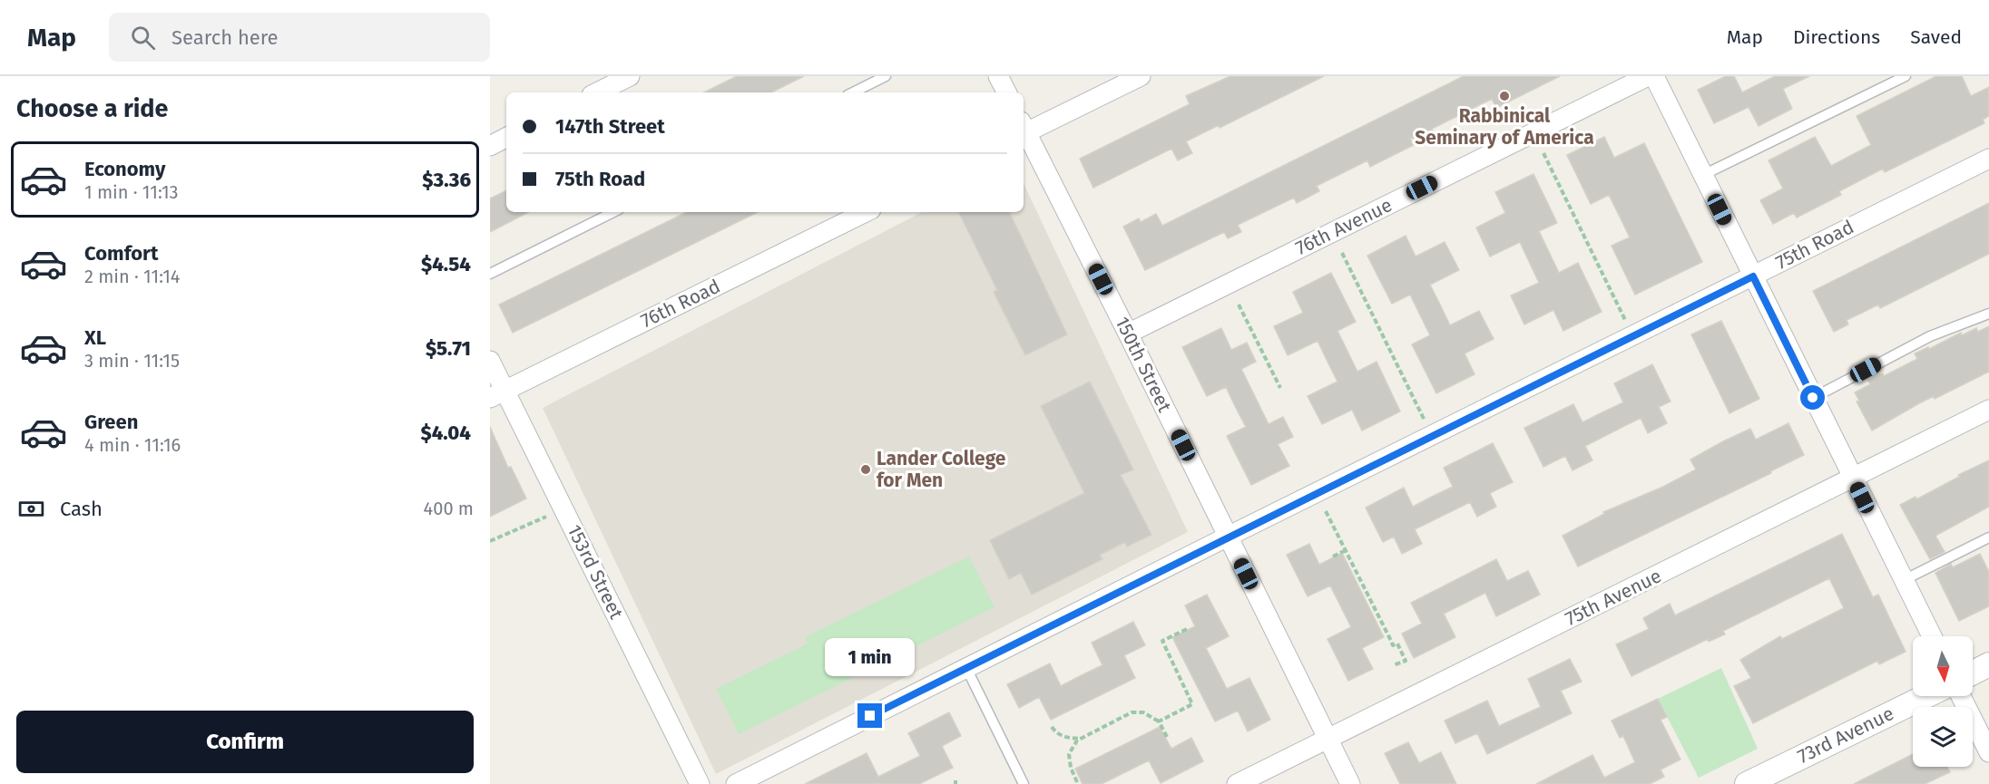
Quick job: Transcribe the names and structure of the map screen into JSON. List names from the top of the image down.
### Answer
{
  "streets": {
    "street": [
      "76th Avenue",
      "75th Road",
      "76th Road",
      "150th Street",
      "153rd Street",
      "75th Avenue",
      "73rd Avenue"
    ]
  },
  "crossings": [
    ["76th Avenue", "150th Street"],
    ["75th Road", "150th Street"],
    ["76th Road", "153rd Street"],
    ["150th Street", "75th Avenue"]
  ],
  "places": ["Rabbinical Seminary of America", "Lander College for Men"],
  "north": "bottom",
  "page": {
    "header": "Map",
    "search": "Search here",
    "nav": ["Map", "Directions", "Saved"],
    "heading": "Choose a ride",
    "banner": ["147th Street", "75th Road"],
    "list": [
      {
        "name": "Economy",
        "note": "1 min · 11:13",
        "value": "$3.36"
      },
      {
        "name": "Comfort",
        "note": "2 min · 11:14",
        "value": "$4.54"
      },
      {
        "name": "XL",
        "note": "3 min · 11:15",
        "value": "$5.71"
      },
      {
        "name": "Green",
        "note": "4 min · 11:16",
        "value": "$4.04"
      }
    ],
    "pay": ["Cash", "400 m"],
    "bubble": "1 min",
    "buttons": "Confirm"
  }
}
